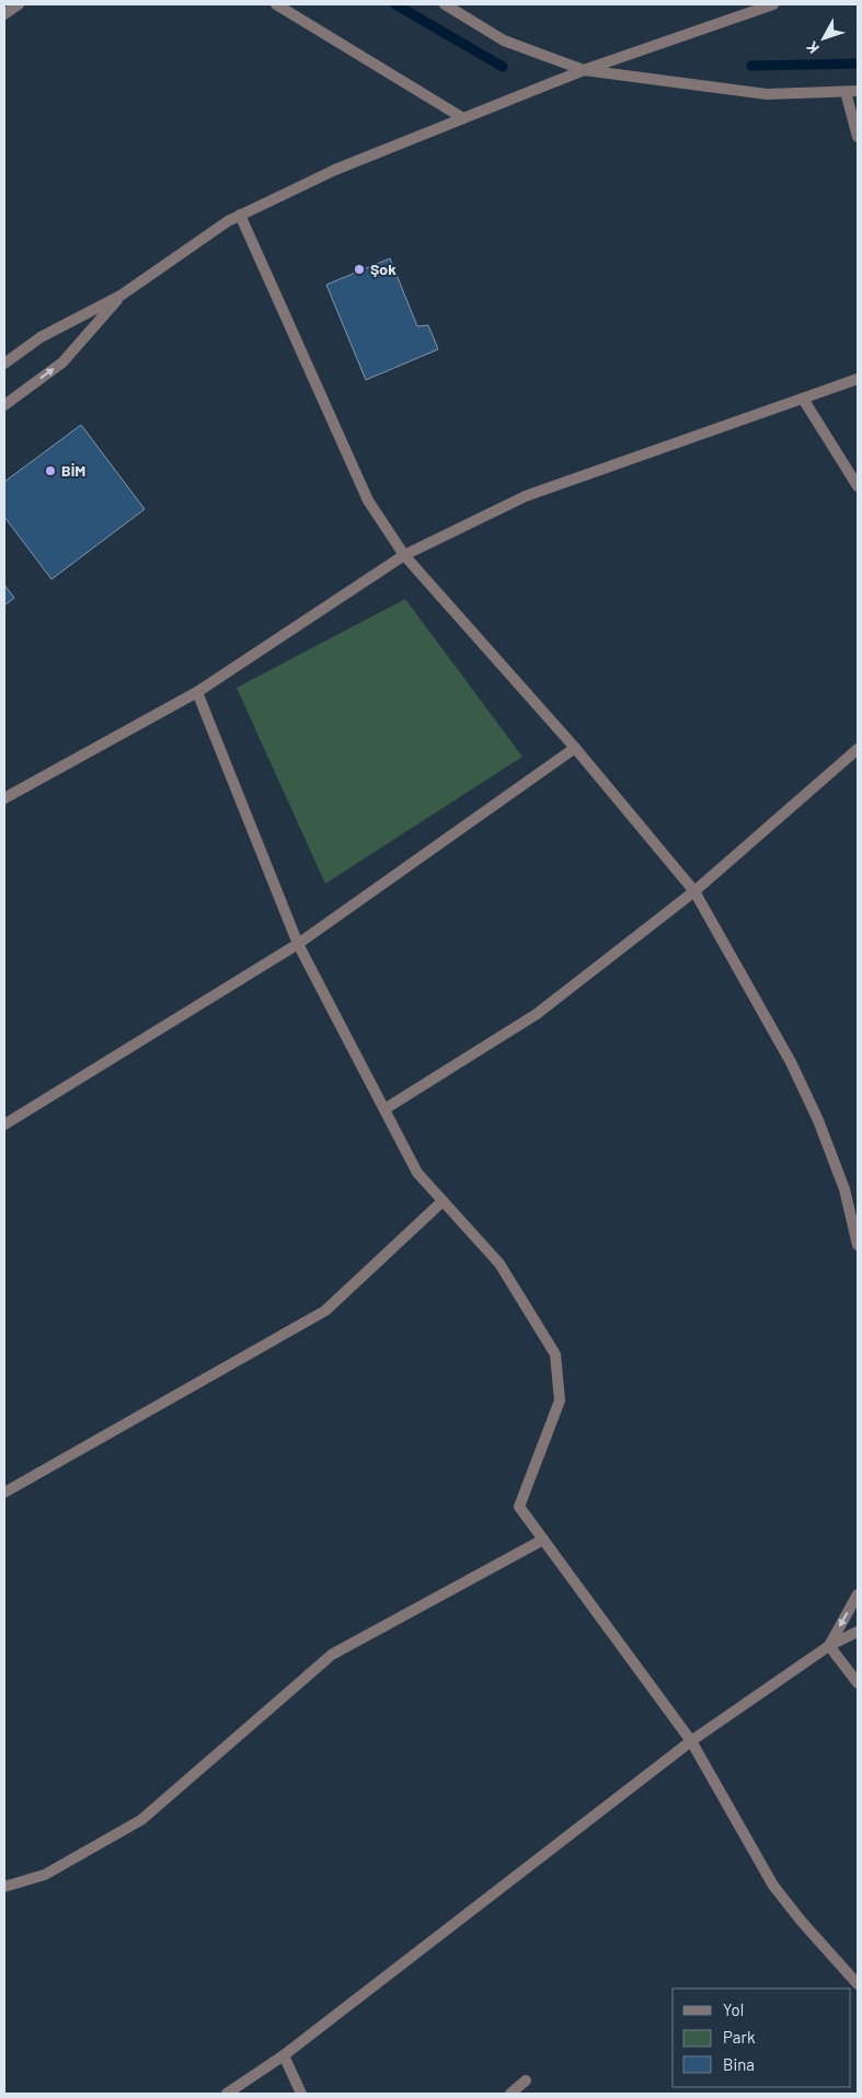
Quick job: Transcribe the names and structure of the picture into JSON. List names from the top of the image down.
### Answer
{
  "places": ["Şok", "BİM"],
  "legend": ["Yol", "Park", "Bina"],
  "north": "bottom left"
}
